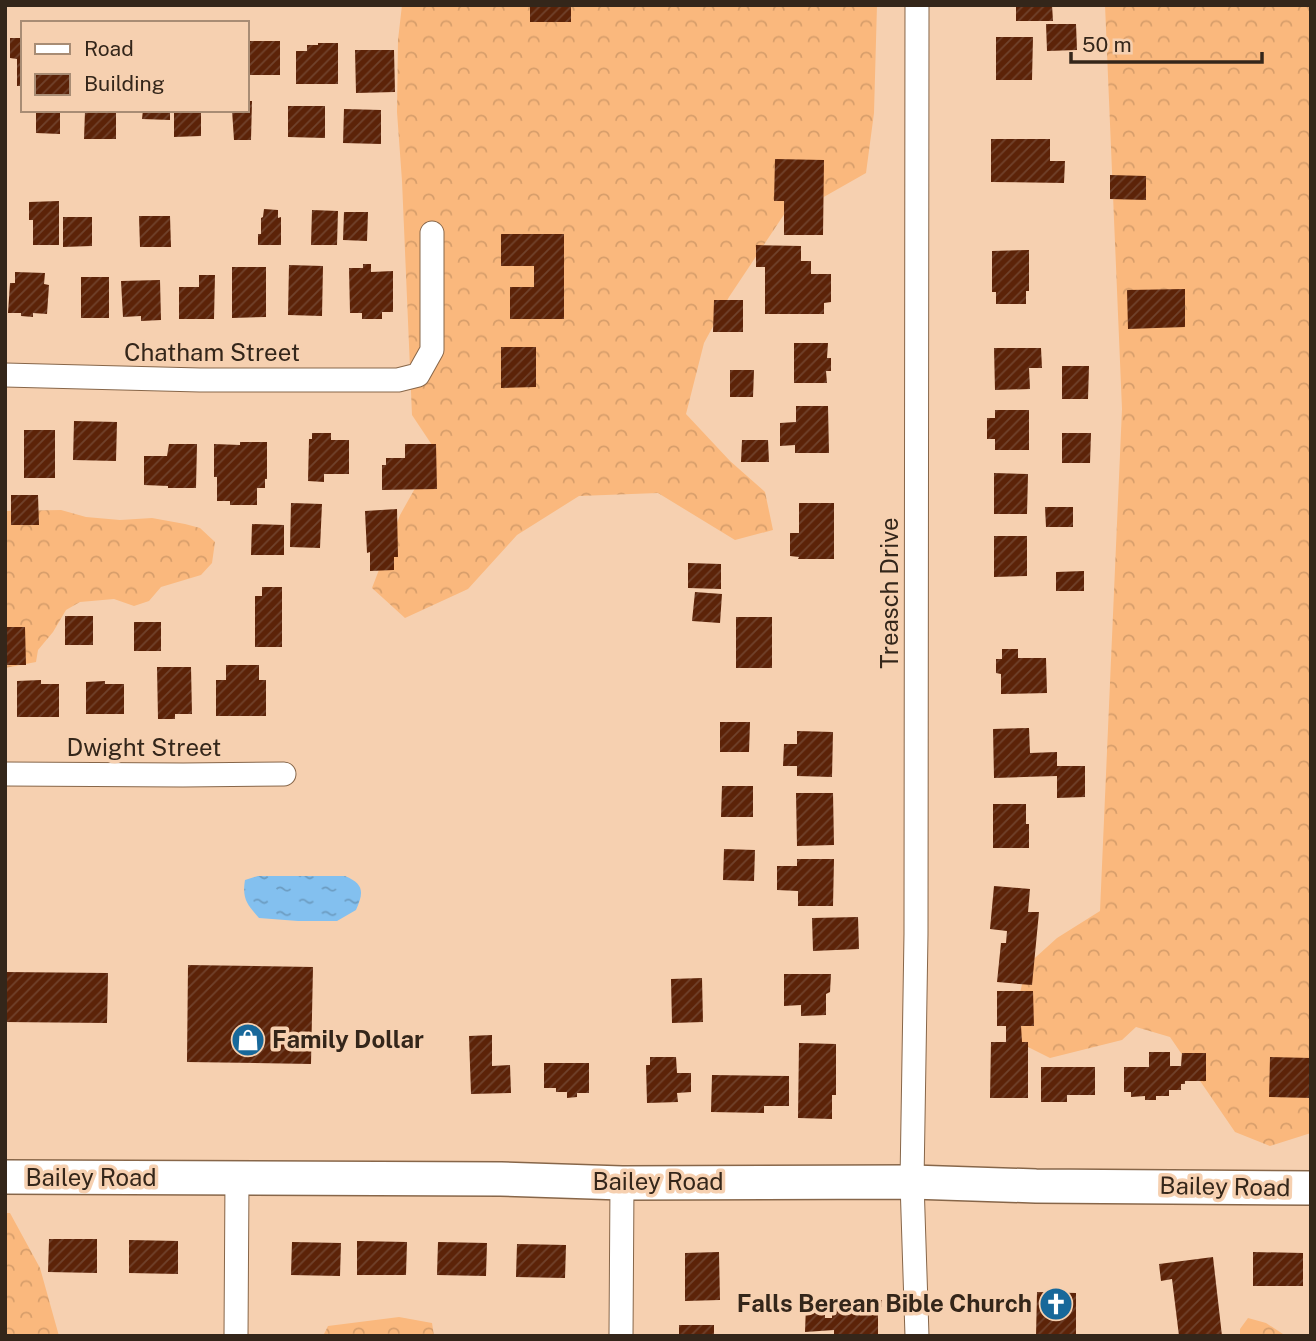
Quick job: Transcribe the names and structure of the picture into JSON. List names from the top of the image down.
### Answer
{
  "streets": {
    "street": [
      "Chatham Street",
      "Treasch Drive",
      "Dwight Street",
      "Bailey Road"
    ]
  },
  "crossings": [
    ["Treasch Drive", "Bailey Road"]
  ],
  "places": {
    "shop": ["Family Dollar"],
    "church": ["Falls Berean Bible Church"]
  },
  "legend": ["Road", "Building"],
  "scale_bar": "50 m"
}
